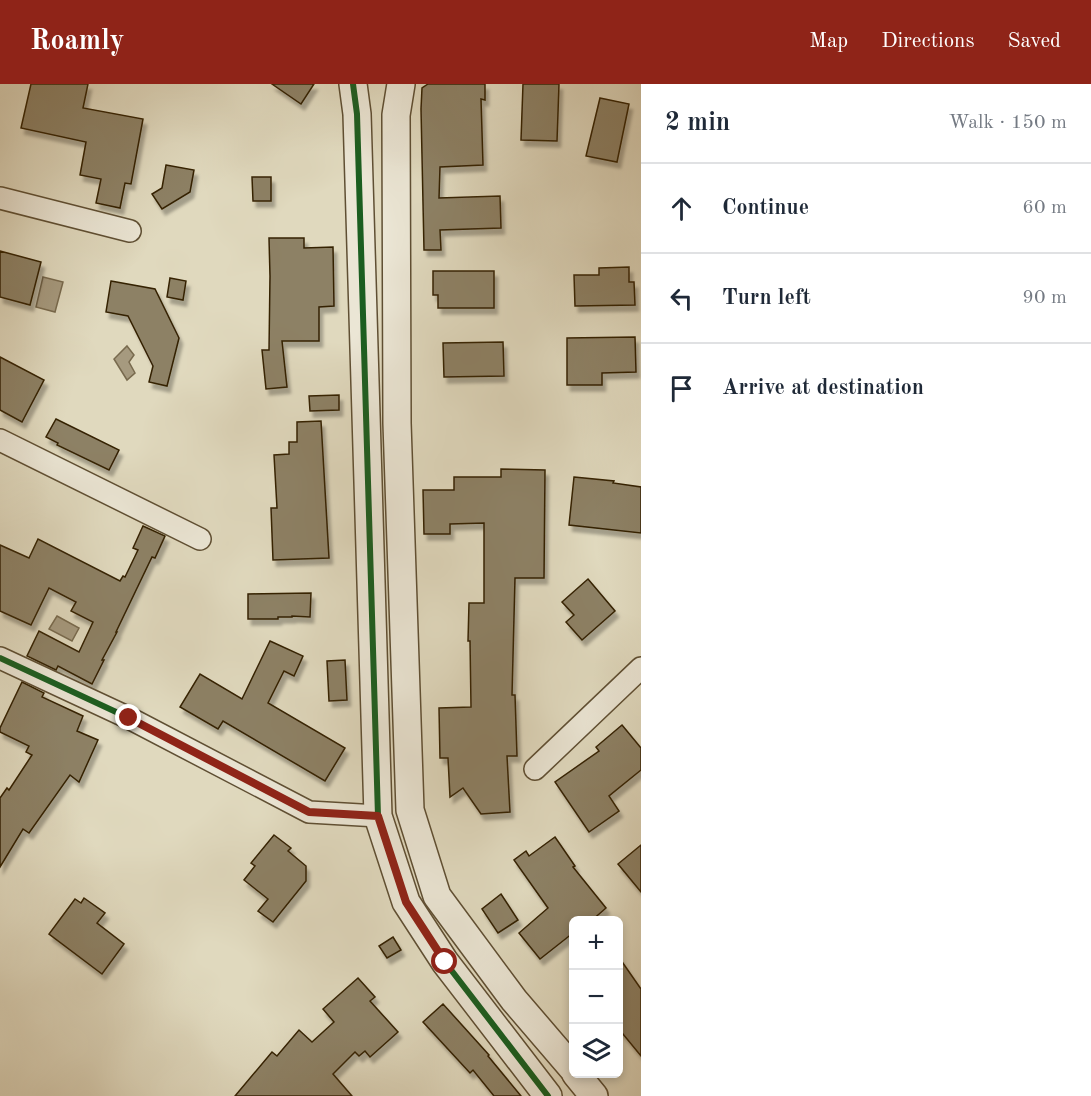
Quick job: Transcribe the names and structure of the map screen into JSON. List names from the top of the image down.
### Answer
{
  "page": {
    "header": "Roamly",
    "nav": ["Map", "Directions", "Saved"],
    "heading": ["2 min", "Walk · 150 m"],
    "list": [
      ["Continue", "60 m"],
      ["Turn left", "90 m"],
      "Arrive at destination"
    ],
    "map_buttons": ["+", "−"]
  }
}
